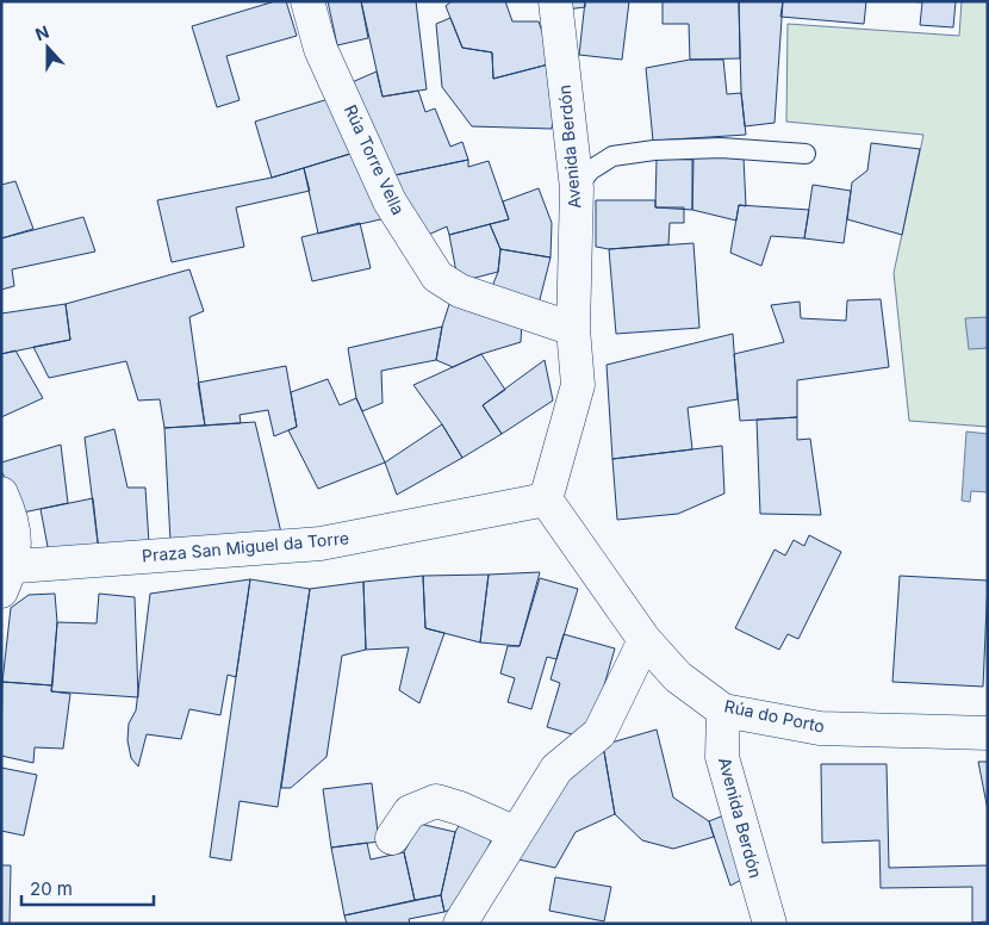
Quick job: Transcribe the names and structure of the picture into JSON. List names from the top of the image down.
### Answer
{
  "streets": {
    "street": [
      "Avenida Berdón",
      "Rúa Torre Vella",
      "Praza San Miguel da Torre",
      "Rúa do Porto"
    ]
  },
  "crossings": [
    ["Avenida Berdón", "Rúa Torre Vella"],
    ["Avenida Berdón", "Rúa do Porto"],
    ["Praza San Miguel da Torre", "Rúa do Porto"]
  ],
  "scale_bar": "20 m",
  "north": "top"
}
